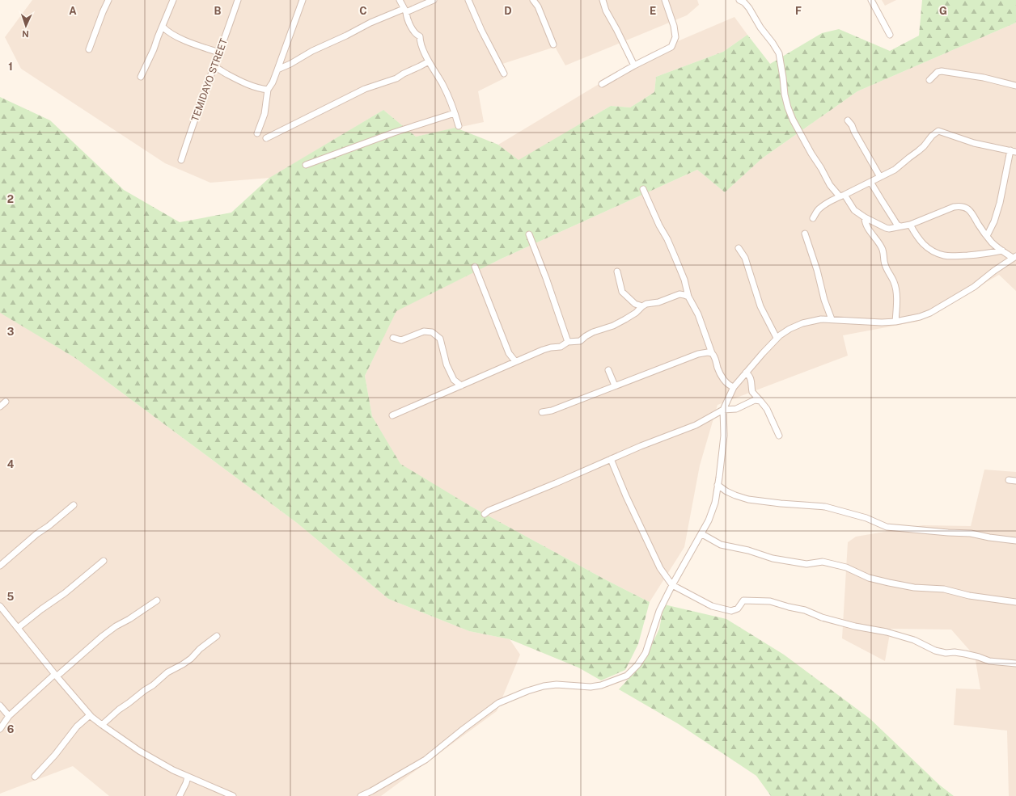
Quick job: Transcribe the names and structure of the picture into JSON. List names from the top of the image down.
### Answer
{
  "streets": {
    "street": ["TEMIDAYO STREET"]
  },
  "north": "bottom",
  "grid": {
    "columns": [
      "A",
      "B",
      "C",
      "D",
      "E",
      "F",
      "G"
    ],
    "rows": [
      "1",
      "2",
      "3",
      "4",
      "5",
      "6"
    ]
  }
}
